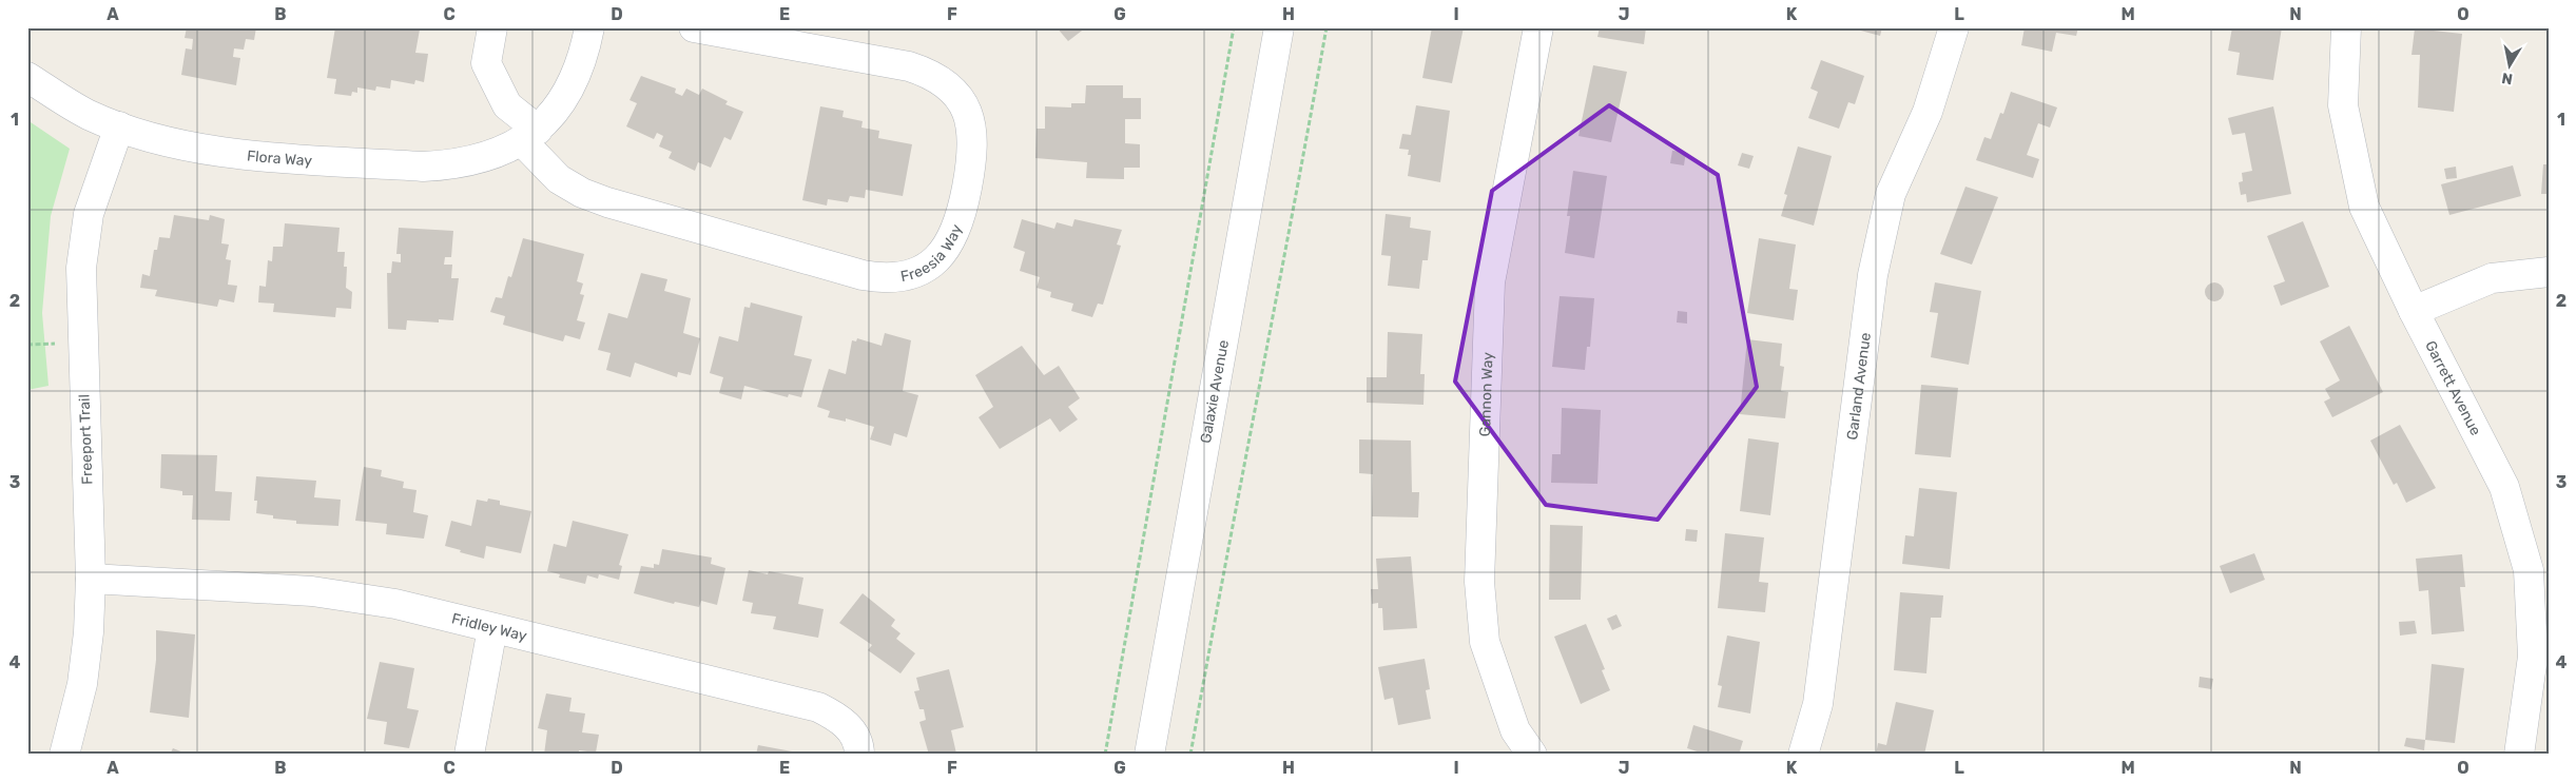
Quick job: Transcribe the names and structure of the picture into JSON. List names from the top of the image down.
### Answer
{
  "streets": {
    "street": [
      "Flora Way",
      "Freesia Way",
      "Garland Avenue",
      "Garrett Avenue",
      "Galaxie Avenue",
      "Gannon Way",
      "Freeport Trail",
      "Fridley Way"
    ]
  },
  "crossings": [
    ["Flora Way", "Freesia Way"],
    ["Flora Way", "Freeport Trail"],
    ["Freeport Trail", "Fridley Way"]
  ],
  "north": "bottom",
  "grid": {
    "columns": [
      "A",
      "B",
      "C",
      "D",
      "E",
      "F",
      "G",
      "H",
      "I",
      "J",
      "K",
      "L",
      "M",
      "N",
      "O"
    ],
    "rows": [
      "1",
      "2",
      "3",
      "4"
    ]
  }
}
